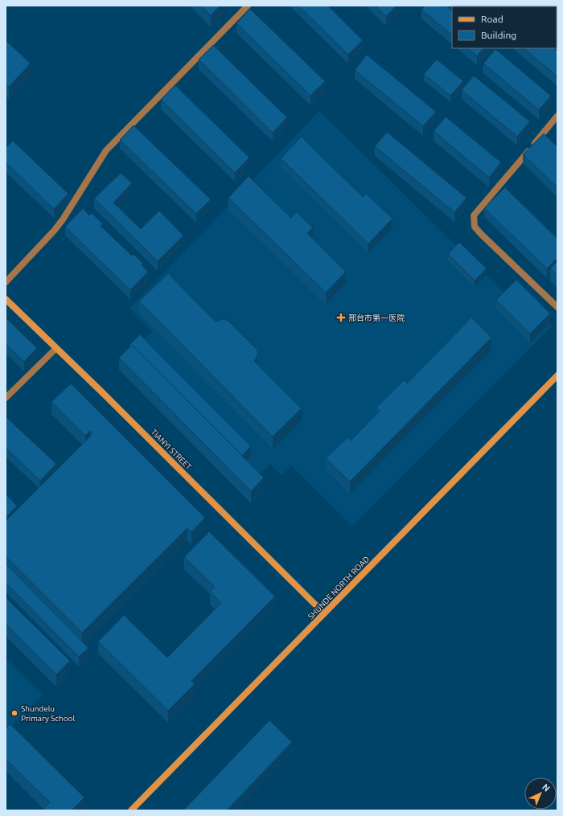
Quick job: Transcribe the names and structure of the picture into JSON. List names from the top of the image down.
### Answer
{
  "streets": {
    "street": ["TIANYI STREET", "SHUNDE NORTH ROAD"]
  },
  "crossings": [
    ["TIANYI STREET", "SHUNDE NORTH ROAD"]
  ],
  "places": {
    "health": ["邢台市第一医院"],
    "other": ["Shundelu Primary School"]
  },
  "legend": ["Road", "Building"],
  "north": "top right"
}
